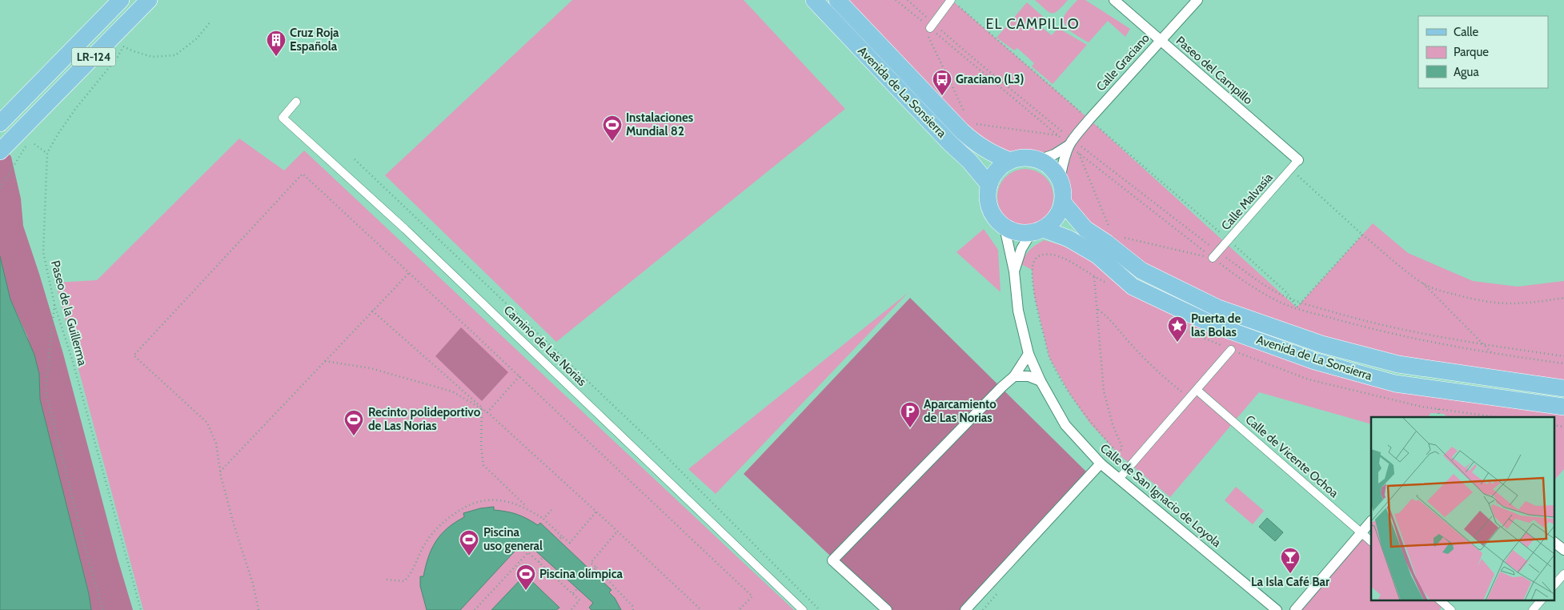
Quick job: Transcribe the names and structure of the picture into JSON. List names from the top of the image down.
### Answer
{
  "streets": {
    "main road": ["LR-124", "Avenida de La Sonsierra"],
    "street": [
      "Calle Graciano",
      "Paseo del Campillo",
      "Calle Malvasía",
      "Camino de Las Norias",
      "Calle de Vicente Ochoa",
      "Calle de San Ignacio de Loyola"
    ],
    "path": ["Paseo de la Guillerma"]
  },
  "crossings": [
    ["Calle Graciano", "Paseo del Campillo"],
    ["Calle Graciano", "Avenida de La Sonsierra"],
    ["Calle Graciano", "Calle de San Ignacio de Loyola"],
    ["Paseo del Campillo", "Calle Malvasía"],
    ["Avenida de La Sonsierra", "Calle de San Ignacio de Loyola"]
  ],
  "districts": ["EL CAMPILLO"],
  "places": {
    "building": ["Cruz Roja Española"],
    "bus stop": ["Graciano (L3)"],
    "sports": [
      "Instalaciones Mundial 82",
      "Recinto polideportivo de Las Norias",
      "Piscina uso general",
      "Piscina olímpica"
    ],
    "place": ["Puerta de las Bolas"],
    "parking": ["Aparcamiento de Las Norias"],
    "bar": ["La Isla Café Bar"]
  },
  "legend": ["Calle", "Parque", "Agua"]
}
